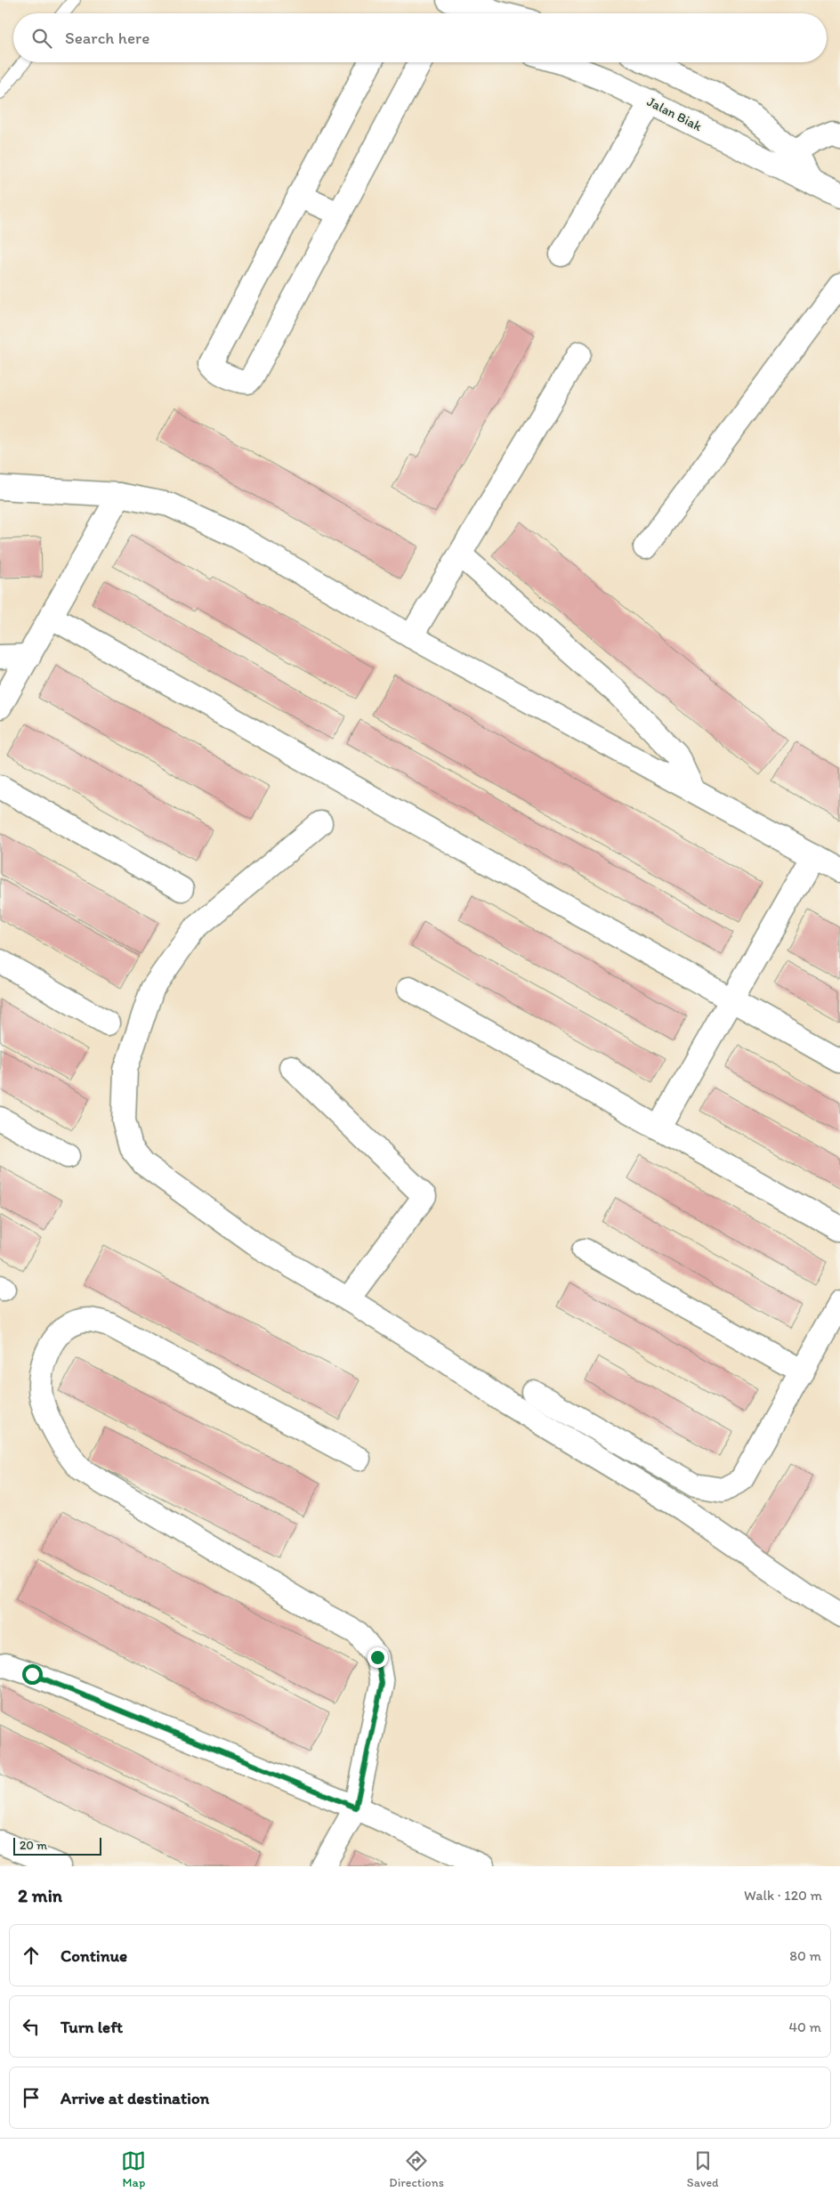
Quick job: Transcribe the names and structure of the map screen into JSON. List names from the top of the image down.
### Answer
{
  "streets": {
    "street": ["Jalan Biak"]
  },
  "scale_bar": "20 m",
  "page": {
    "search": "Search here",
    "scale": "20 m",
    "heading": ["2 min", "Walk · 120 m"],
    "list": [
      ["Continue", "80 m"],
      ["Turn left", "40 m"],
      "Arrive at destination"
    ],
    "nav": ["Map", "Directions", "Saved"]
  }
}
